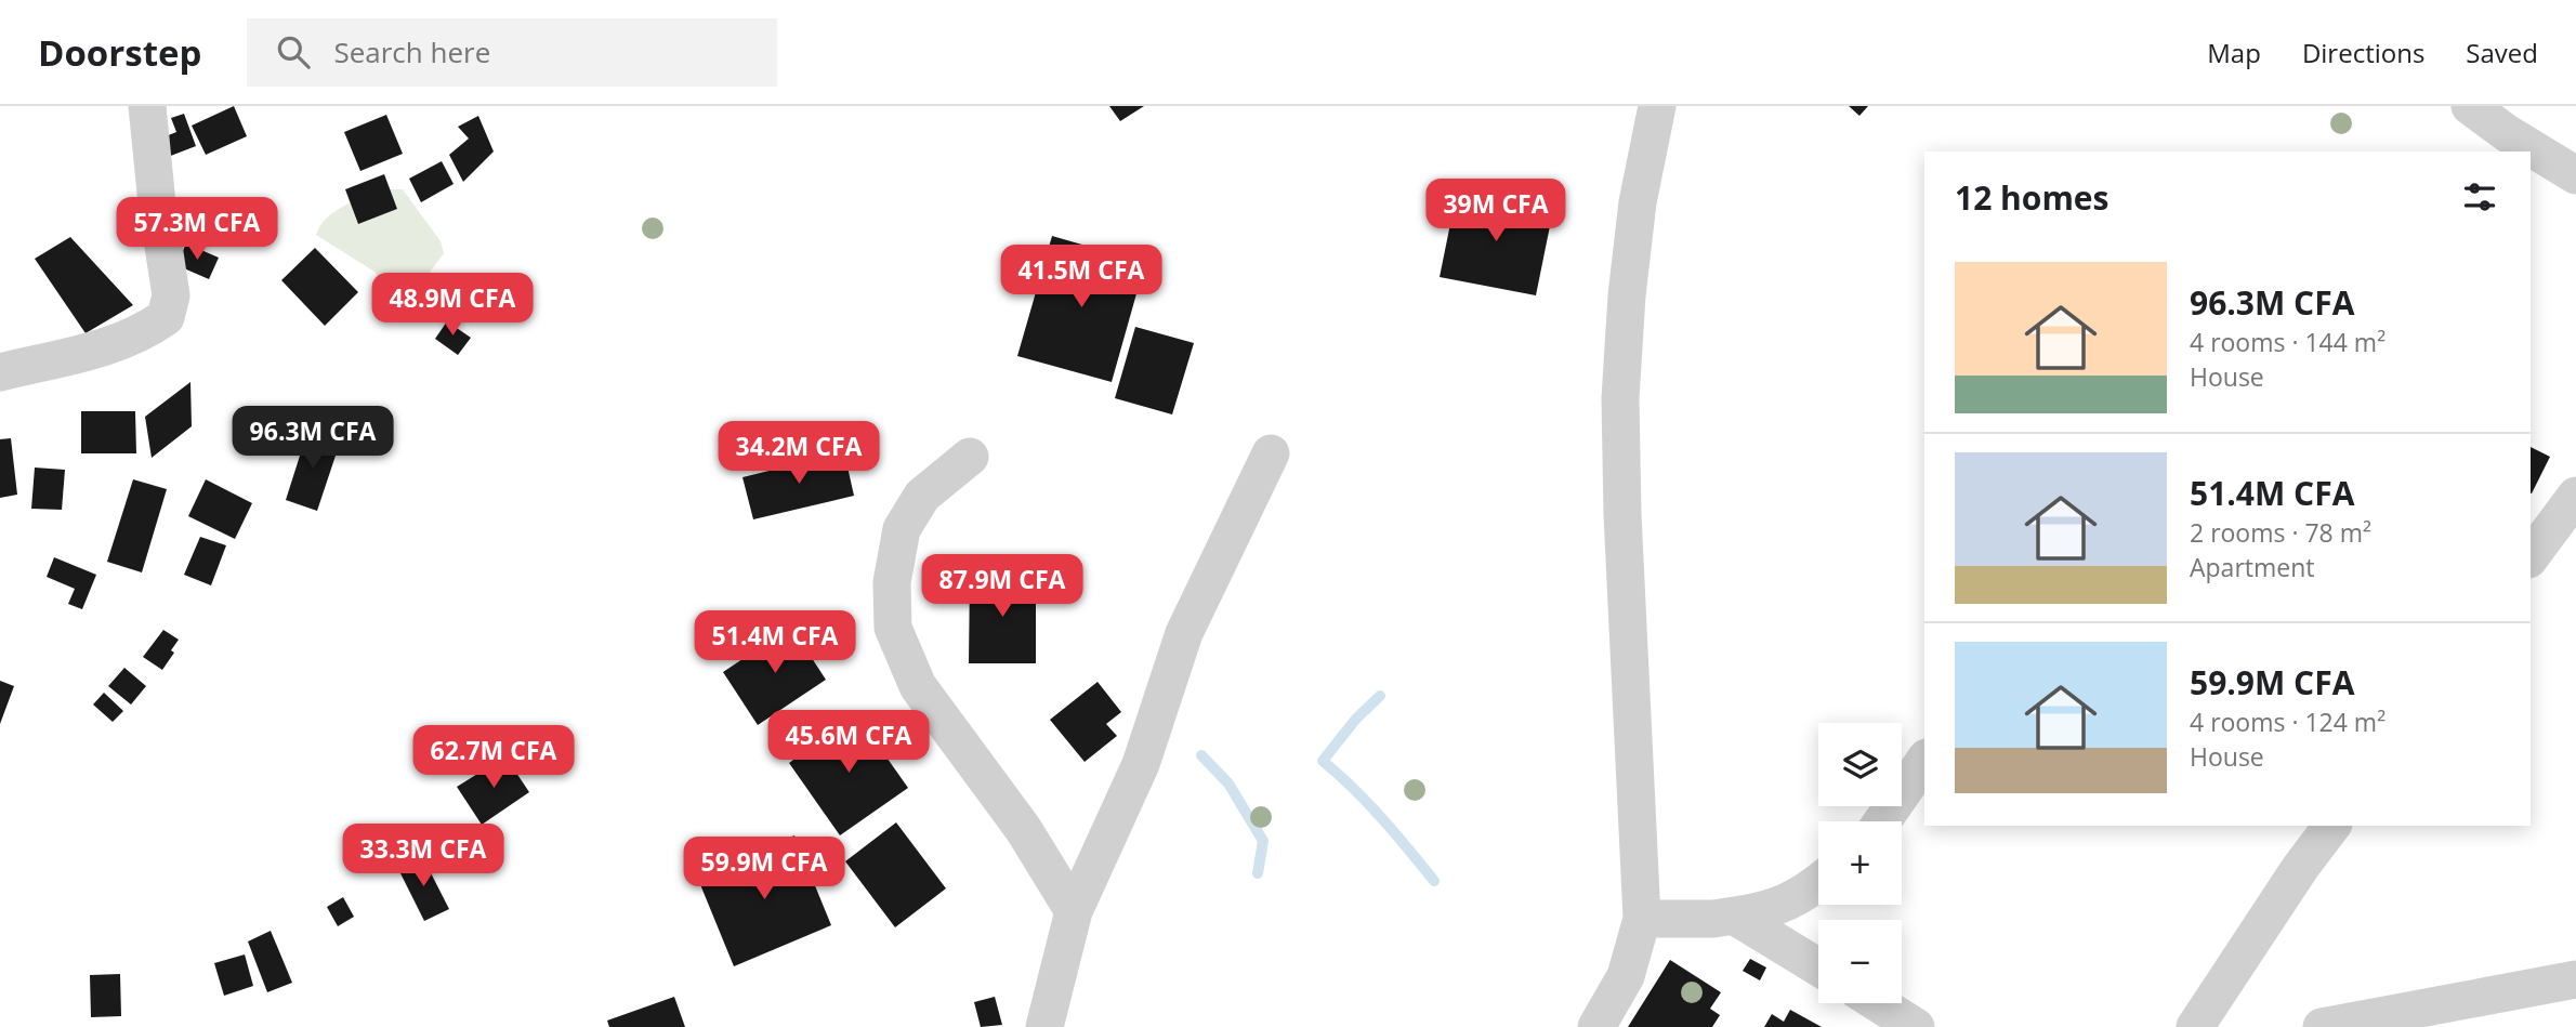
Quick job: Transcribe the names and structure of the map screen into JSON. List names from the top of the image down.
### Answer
{
  "page": {
    "header": "Doorstep",
    "search": "Search here",
    "nav": ["Map", "Directions", "Saved"],
    "heading": "12 homes",
    "price": [
      "39M CFA",
      "57.3M CFA",
      "41.5M CFA",
      "48.9M CFA",
      "96.3M CFA",
      "34.2M CFA",
      "87.9M CFA",
      "51.4M CFA",
      "45.6M CFA",
      "62.7M CFA",
      "33.3M CFA",
      "59.9M CFA"
    ],
    "list": [
      {
        "name": "96.3M CFA",
        "note": "4 rooms · 144 m² · House"
      },
      {
        "name": "51.4M CFA",
        "note": "2 rooms · 78 m² · Apartment"
      },
      {
        "name": "59.9M CFA",
        "note": "4 rooms · 124 m² · House"
      }
    ],
    "map_buttons": ["+", "−"]
  }
}
